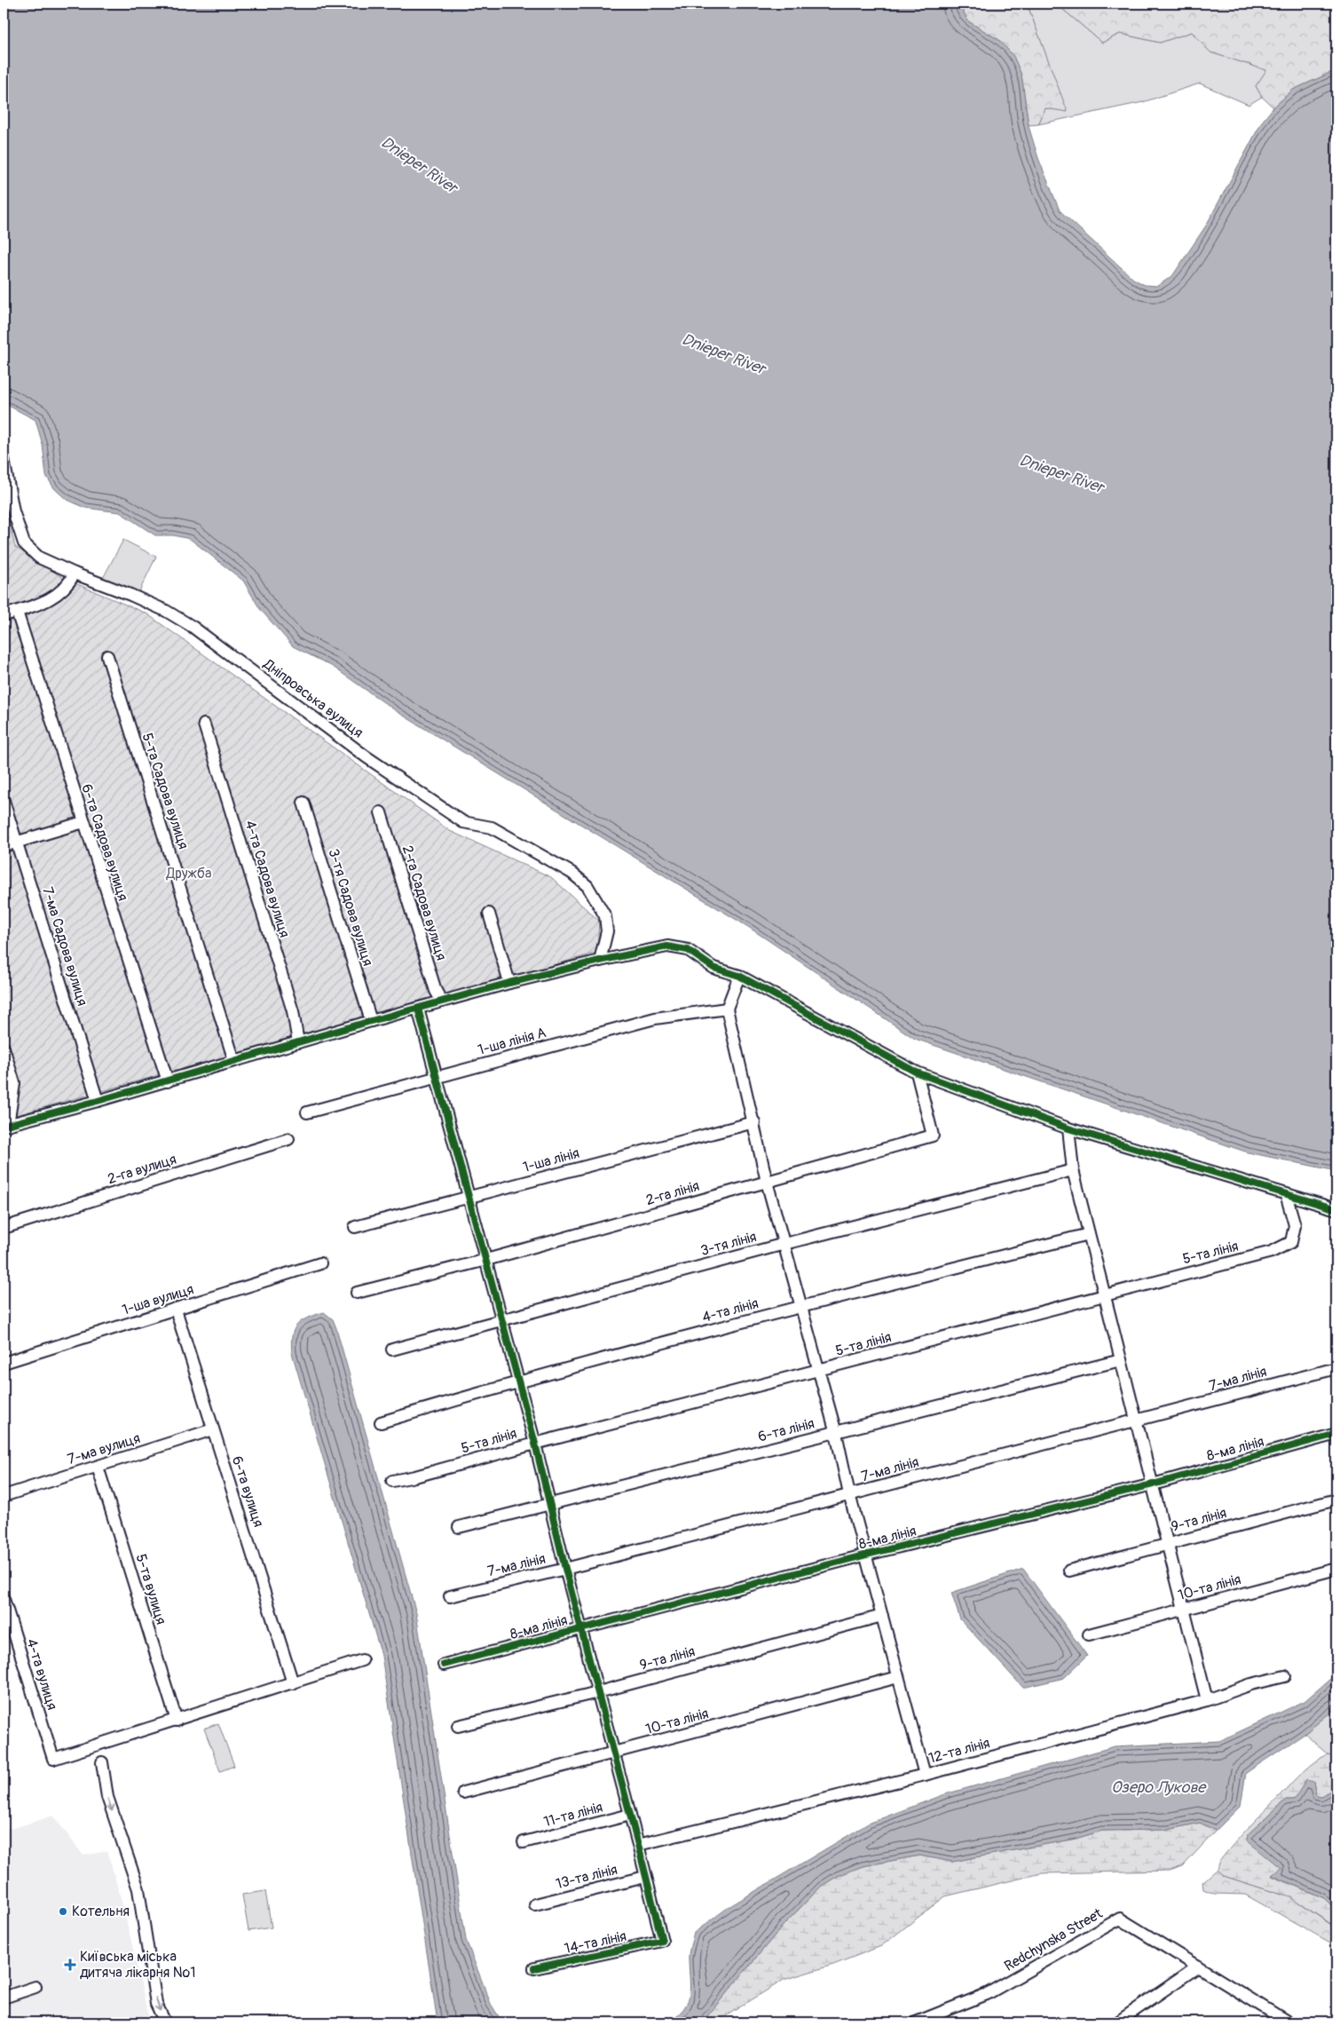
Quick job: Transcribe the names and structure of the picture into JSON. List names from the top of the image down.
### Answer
{
  "streets": {
    "street": [
      "Дніпровська вулиця",
      "5-та Садова вулиця",
      "6-та Садова вулиця",
      "4-та Садова вулиця",
      "2-га Садова вулиця",
      "3-тя Садова вулиця",
      "7-ма Садова вулиця",
      "1-ша лінія А",
      "1-ша лінія",
      "2-га вулиця",
      "2-га лінія",
      "3-тя лінія",
      "5-та лінія",
      "1-ша вулиця",
      "4-та лінія",
      "7-ма лінія",
      "6-та лінія",
      "7-ма вулиця",
      "8-ма лінія",
      "6-та вулиця",
      "9-та лінія",
      "10-та лінія",
      "5-та вулиця",
      "4-та вулиця",
      "12-та лінія",
      "11-та лінія",
      "13-та лінія",
      "Redchynska Street",
      "14-та лінія"
    ]
  },
  "crossings": [
    ["1-ша вулиця", "6-та вулиця"],
    ["7-ма вулиця", "6-та вулиця"],
    ["7-ма вулиця", "5-та вулиця"],
    ["5-та вулиця", "4-та вулиця"],
    ["13-та лінія", "14-та лінія"]
  ],
  "water": ["Dnieper River", "Озеро Лукове"],
  "parks": ["Дружба"],
  "places": {
    "other": ["Котельня"],
    "health": ["Київська міська дитяча лікарня №1"]
  }
}
